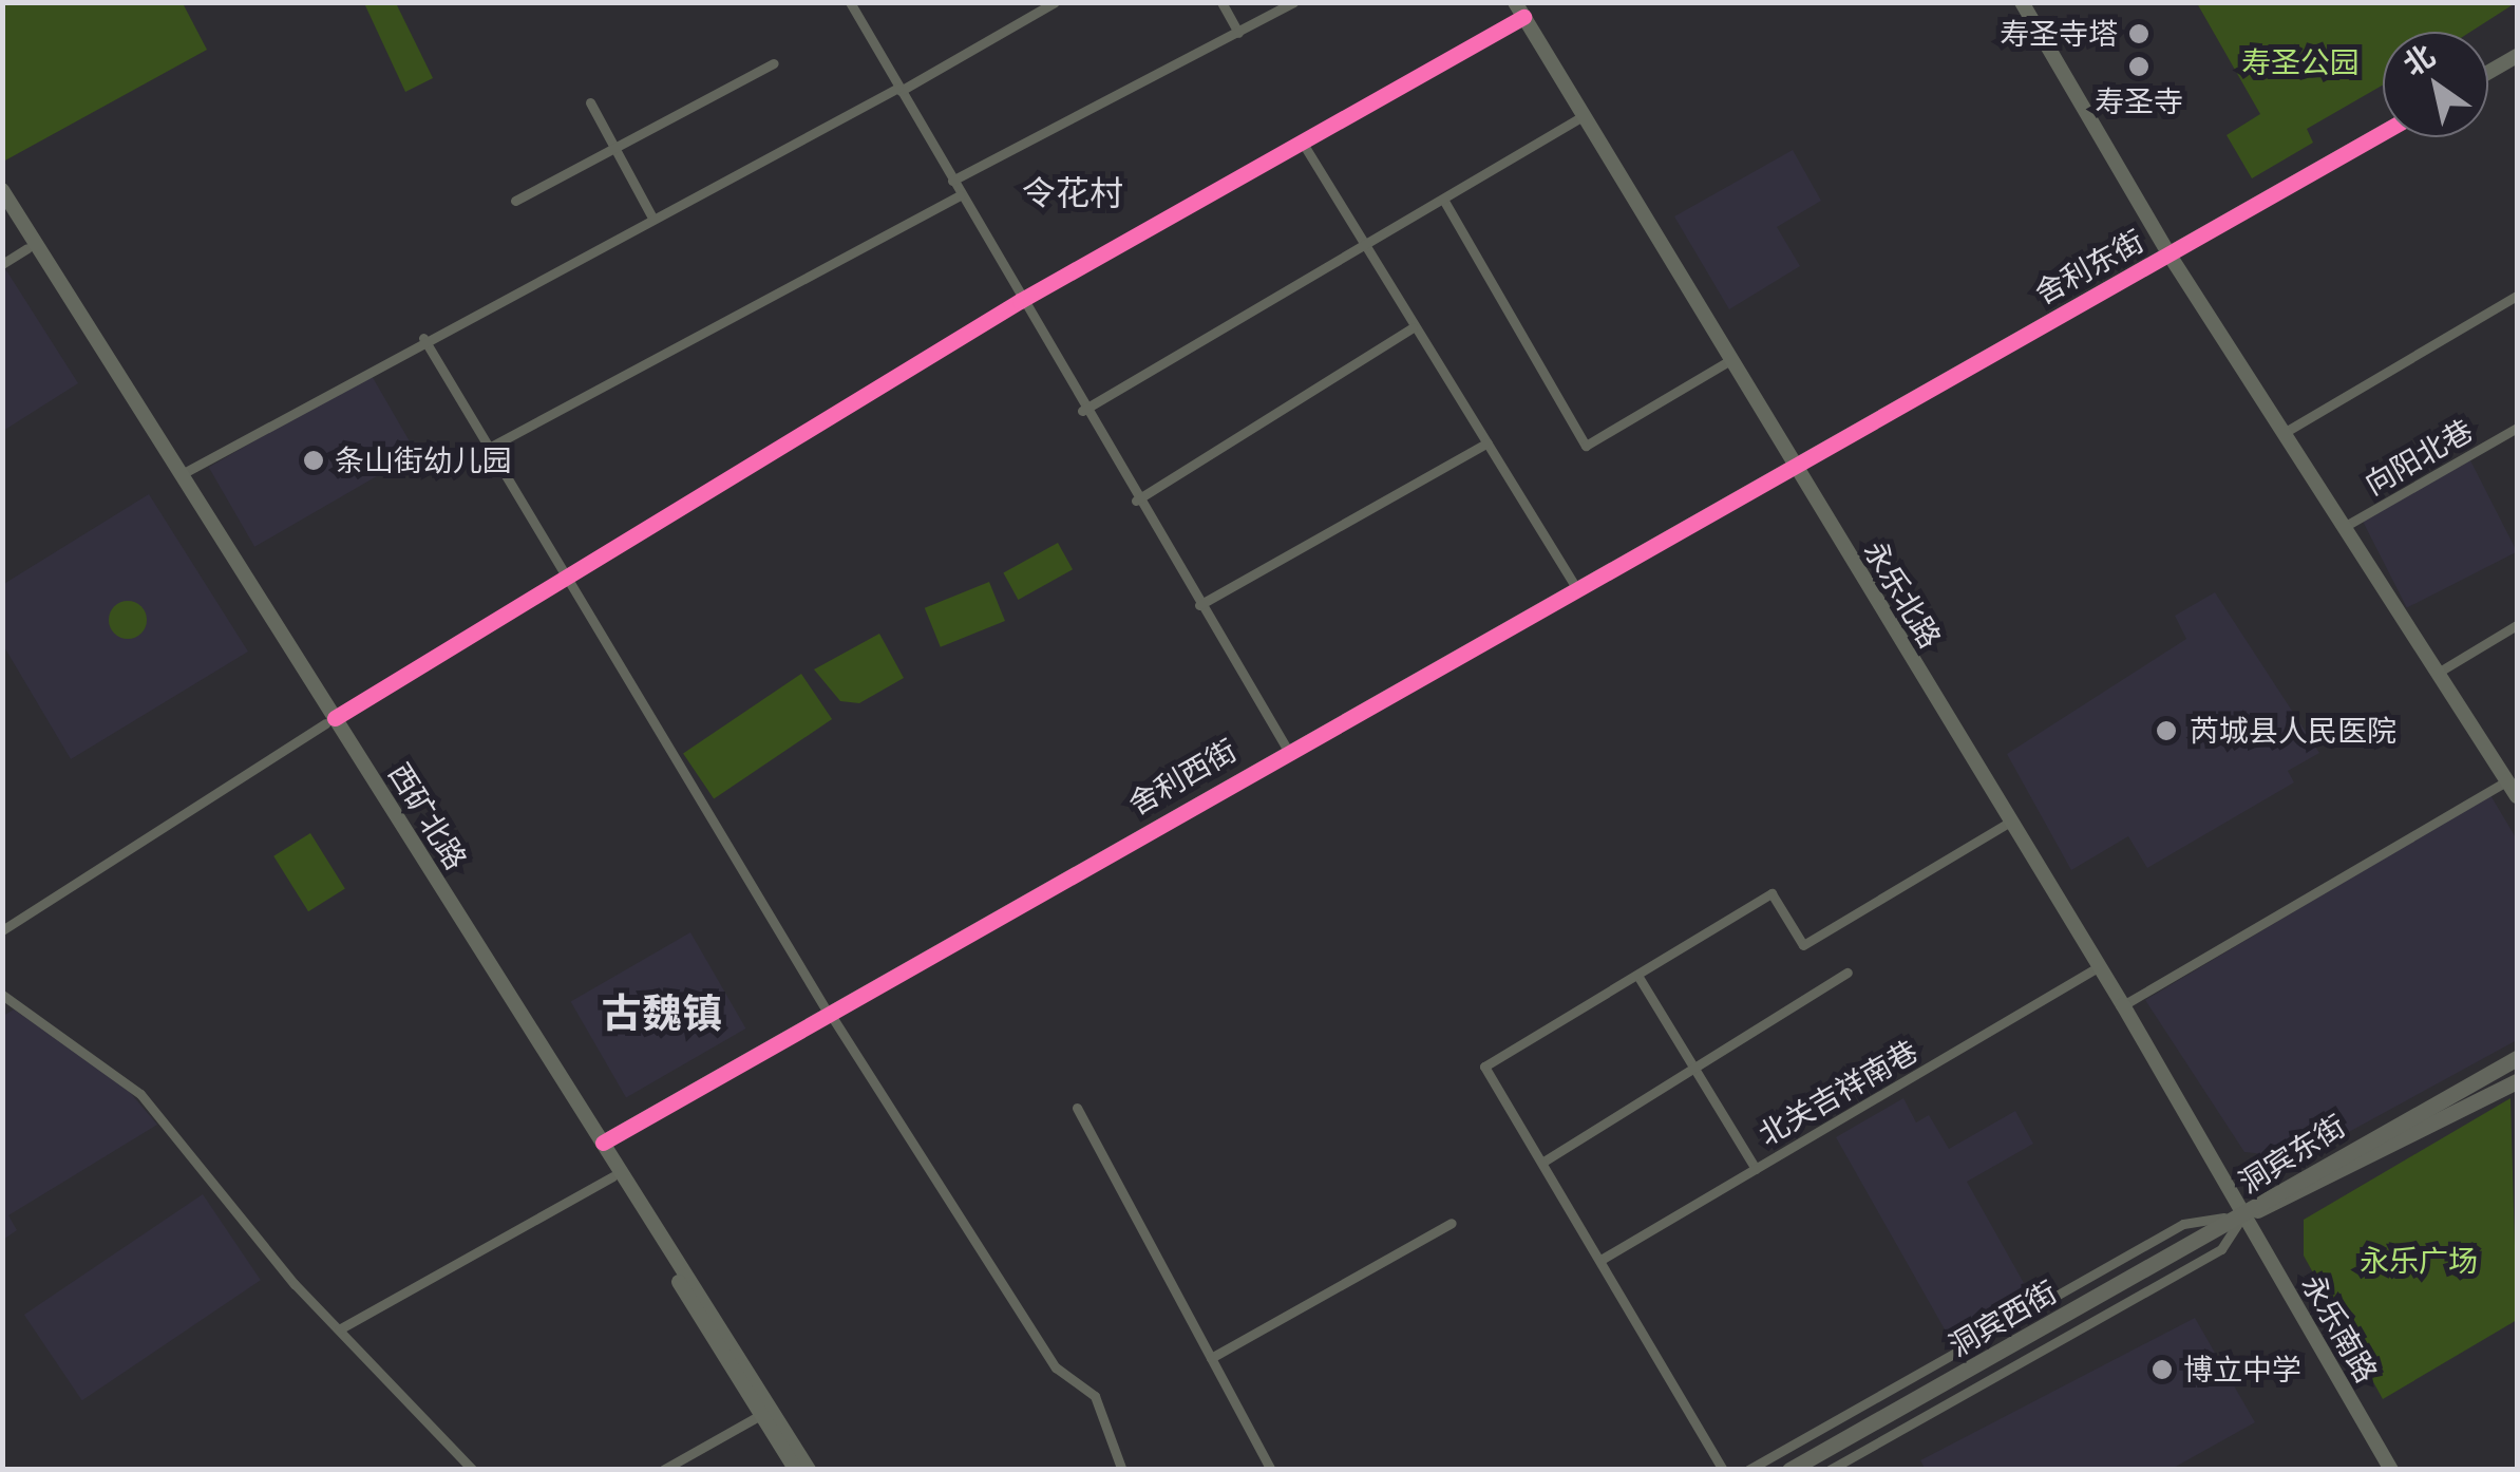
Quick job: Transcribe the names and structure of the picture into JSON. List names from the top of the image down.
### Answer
{
  "streets": {
    "main road": [
      "舍利东街",
      "永乐北路",
      "舍利西街",
      "西矿北路",
      "洞宾东街",
      "洞宾西街",
      "永乐南路"
    ],
    "street": ["向阳北巷", "北关吉祥南巷"]
  },
  "crossings": [
    ["舍利东街", "永乐北路"],
    ["舍利东街", "舍利西街"],
    ["永乐北路", "舍利西街"],
    ["永乐北路", "北关吉祥南巷"],
    ["永乐北路", "洞宾东街"],
    ["永乐北路", "洞宾西街"],
    ["永乐北路", "永乐南路"],
    ["舍利西街", "西矿北路"],
    ["洞宾东街", "洞宾西街"],
    ["洞宾东街", "永乐南路"],
    ["洞宾西街", "永乐南路"]
  ],
  "districts": ["令花村", "古魏镇"],
  "parks": ["寿圣公园", "永乐广场"],
  "places": [
    "寿圣寺塔",
    "寿圣寺",
    "条山街幼儿园",
    "芮城县人民医院",
    "博立中学"
  ],
  "north": "top left"
}
